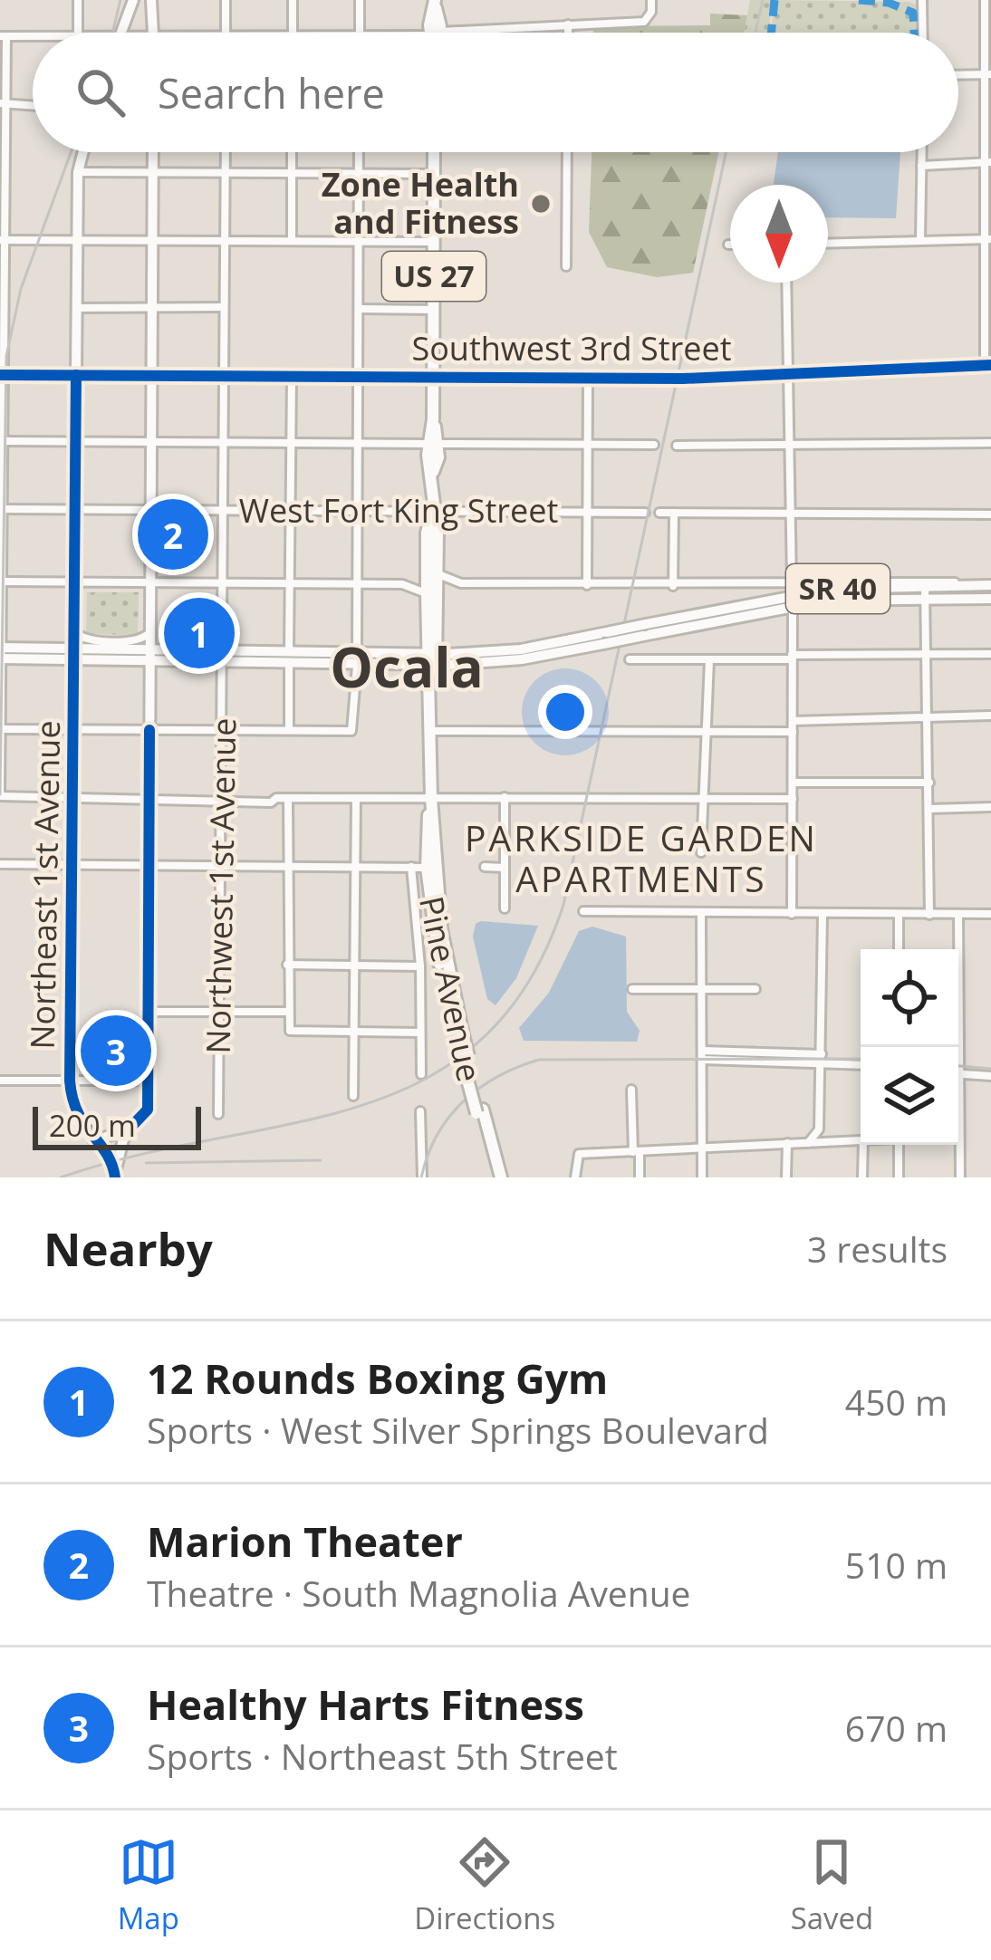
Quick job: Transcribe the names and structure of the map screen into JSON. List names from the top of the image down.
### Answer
{
  "streets": {
    "highway": ["US 27", "Pine Avenue"],
    "main road": ["SR 40", "Northeast 1st Avenue"],
    "street": ["Southwest 3rd Street", "West Fort King Street", "Northwest 1st Avenue"]
  },
  "crossings": [
    ["Southwest 3rd Street", "Northeast 1st Avenue"],
    ["Southwest 3rd Street", "Northwest 1st Avenue"],
    ["Southwest 3rd Street", "Pine Avenue"],
    ["West Fort King Street", "Northeast 1st Avenue"],
    ["West Fort King Street", "Northwest 1st Avenue"],
    ["West Fort King Street", "Pine Avenue"],
    ["SR 40", "Northeast 1st Avenue"],
    ["SR 40", "Northwest 1st Avenue"],
    ["SR 40", "Pine Avenue"]
  ],
  "districts": ["Ocala", "PARKSIDE GARDEN APARTMENTS"],
  "places": ["Zone Health and Fitness"],
  "scale_bar": "200 m",
  "north": "bottom",
  "page": {
    "search": "Search here",
    "pins": ["2", "1", "3"],
    "scale": "200 m",
    "heading": ["Nearby", "3 results"],
    "list": [
      {
        "mark": "1",
        "name": "12 Rounds Boxing Gym",
        "note": "Sports · West Silver Springs Boulevard",
        "value": "450 m"
      },
      {
        "mark": "2",
        "name": "Marion Theater",
        "note": "Theatre · South Magnolia Avenue",
        "value": "510 m"
      },
      {
        "mark": "3",
        "name": "Healthy Harts Fitness",
        "note": "Sports · Northeast 5th Street",
        "value": "670 m"
      }
    ],
    "nav": ["Map", "Directions", "Saved"]
  }
}
